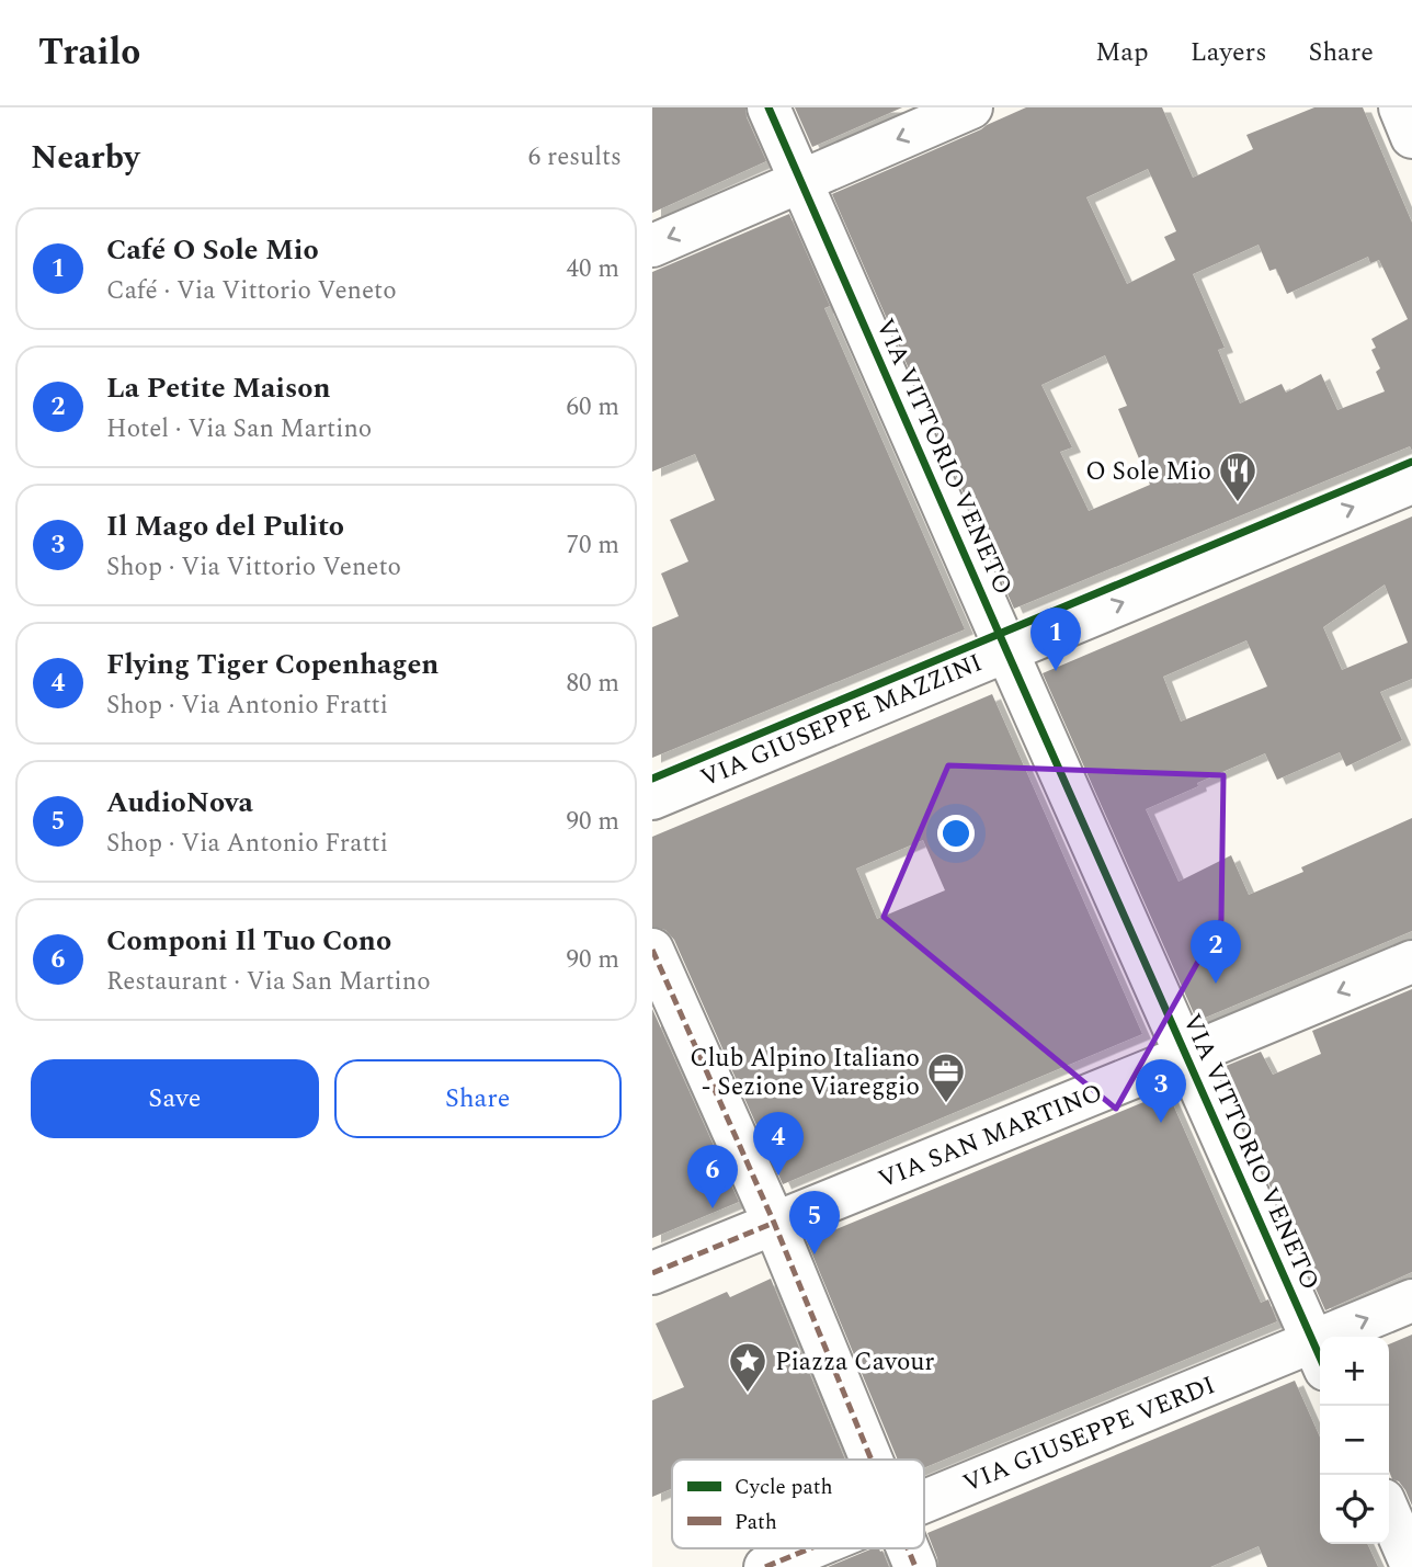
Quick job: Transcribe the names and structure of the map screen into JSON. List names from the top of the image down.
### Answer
{
  "streets": {
    "street": [
      "VIA VITTORIO VENETO",
      "VIA GIUSEPPE MAZZINI",
      "VIA SAN MARTINO",
      "VIA GIUSEPPE VERDI"
    ]
  },
  "crossings": [
    ["VIA VITTORIO VENETO", "VIA GIUSEPPE MAZZINI"],
    ["VIA VITTORIO VENETO", "VIA SAN MARTINO"],
    ["VIA VITTORIO VENETO", "VIA GIUSEPPE VERDI"]
  ],
  "one_way": ["VIA GIUSEPPE MAZZINI"],
  "places": {
    "restaurant": ["O Sole Mio"],
    "office": ["Club Alpino Italiano - Sezione Viareggio"],
    "place": ["Piazza Cavour"]
  },
  "legend": ["Cycle path", "Path"],
  "page": {
    "header": "Trailo",
    "nav": ["Map", "Layers", "Share"],
    "heading": ["Nearby", "6 results"],
    "list": [
      {
        "mark": "1",
        "name": "Café O Sole Mio",
        "note": "Café · Via Vittorio Veneto",
        "value": "40 m"
      },
      {
        "mark": "2",
        "name": "La Petite Maison",
        "note": "Hotel · Via San Martino",
        "value": "60 m"
      },
      {
        "mark": "3",
        "name": "Il Mago del Pulito",
        "note": "Shop · Via Vittorio Veneto",
        "value": "70 m"
      },
      {
        "mark": "4",
        "name": "Flying Tiger Copenhagen",
        "note": "Shop · Via Antonio Fratti",
        "value": "80 m"
      },
      {
        "mark": "5",
        "name": "AudioNova",
        "note": "Shop · Via Antonio Fratti",
        "value": "90 m"
      },
      {
        "mark": "6",
        "name": "Componi Il Tuo Cono",
        "note": "Restaurant · Via San Martino",
        "value": "90 m"
      }
    ],
    "pins": [
      "1",
      "2",
      "3",
      "4",
      "6",
      "5"
    ],
    "buttons": ["Save", "Share"],
    "map_buttons": ["+", "−"]
  }
}
